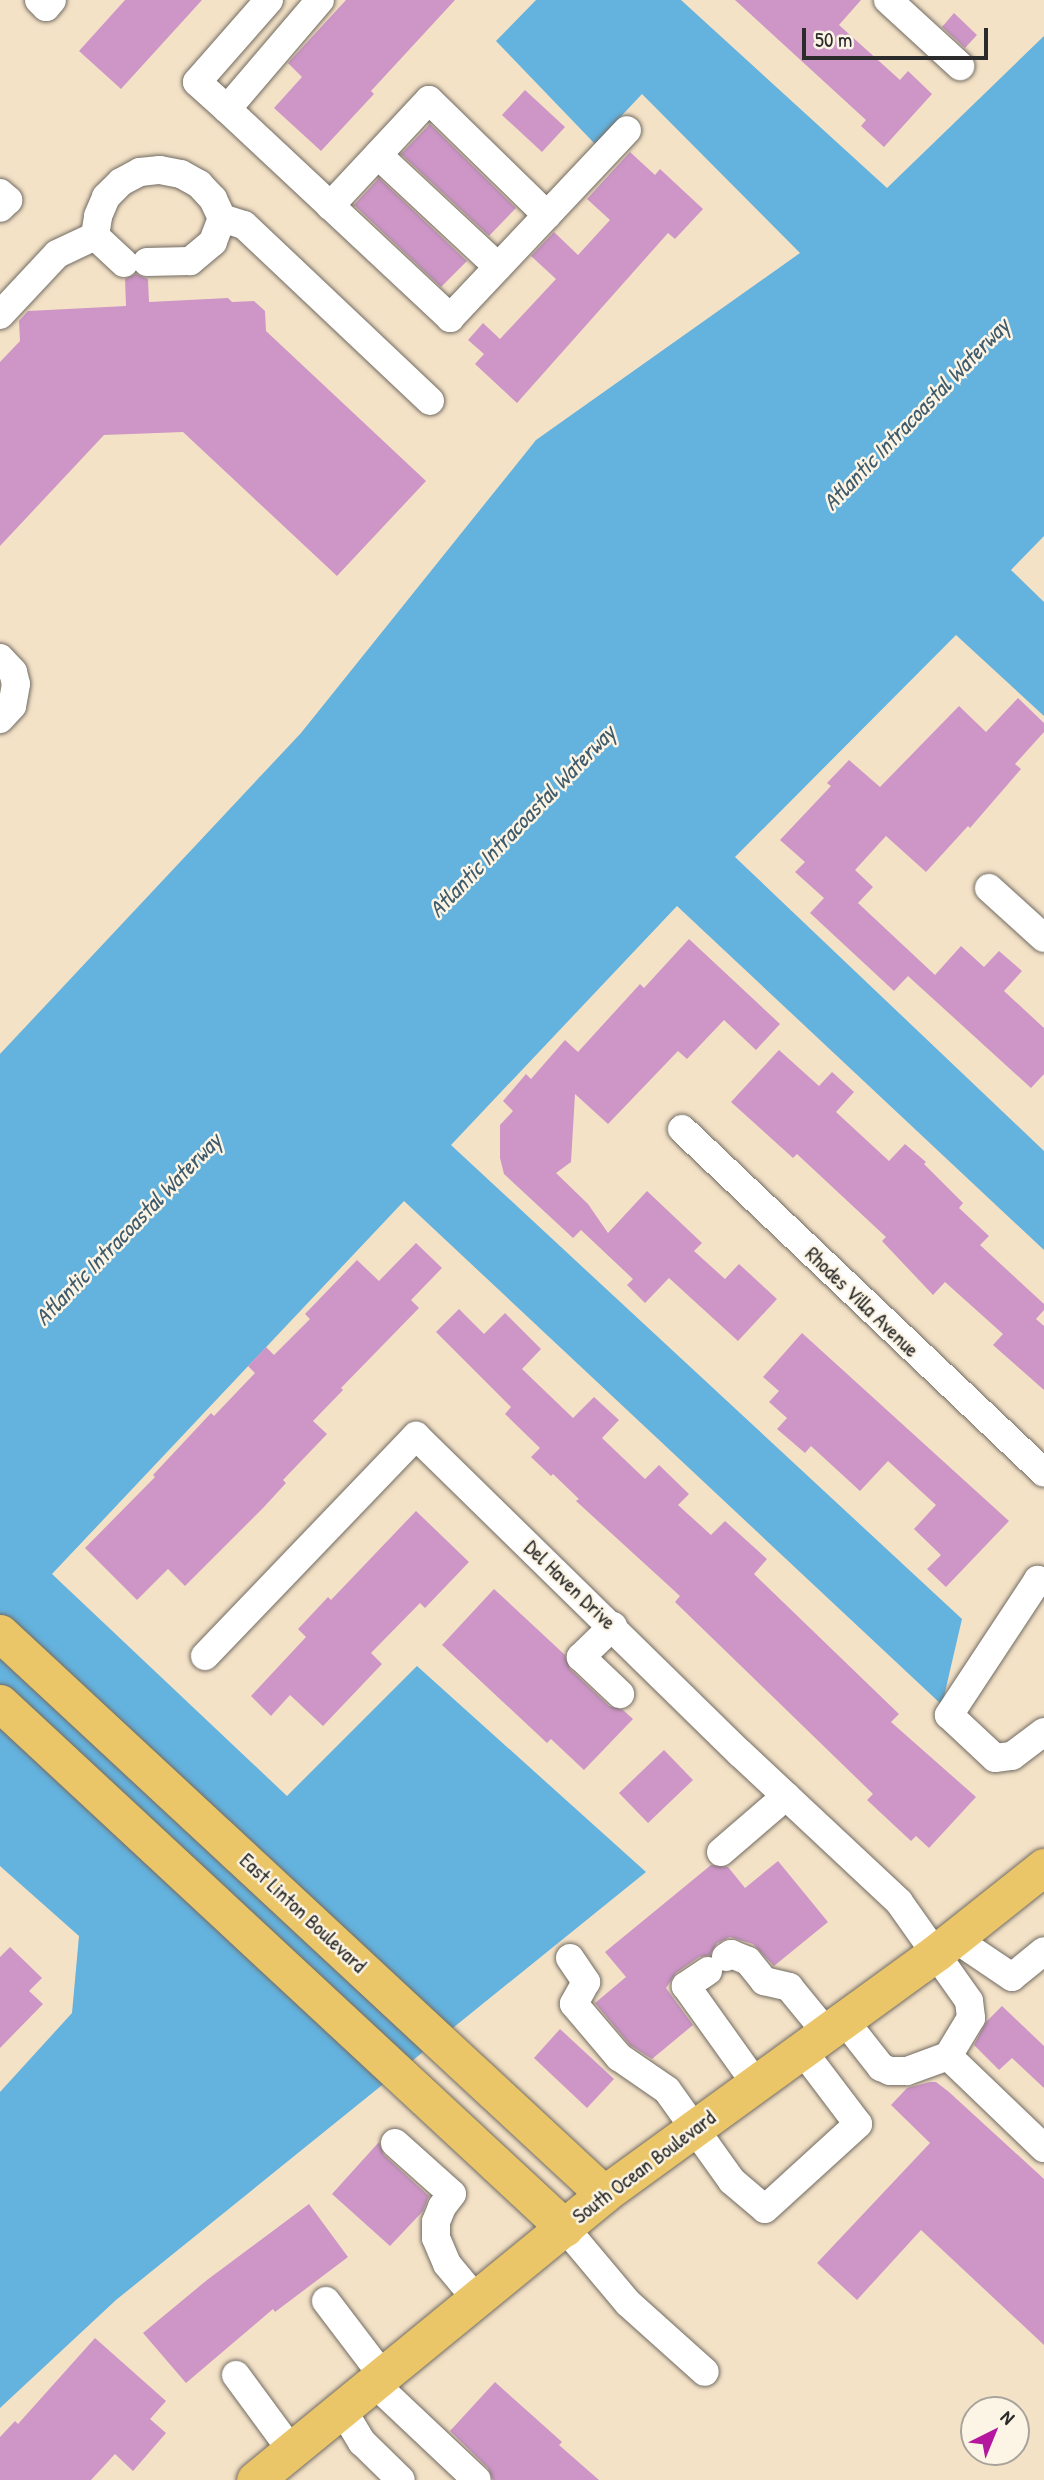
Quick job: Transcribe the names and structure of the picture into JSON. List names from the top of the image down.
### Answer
{
  "streets": {
    "main road": ["East Linton Boulevard", "South Ocean Boulevard"],
    "street": ["Rhodes Villa Avenue", "Del Haven Drive"]
  },
  "crossings": [
    ["Del Haven Drive", "South Ocean Boulevard"],
    ["East Linton Boulevard", "South Ocean Boulevard"]
  ],
  "water": ["Atlantic Intracoastal Waterway"],
  "scale_bar": "50 m",
  "north": "top right"
}
